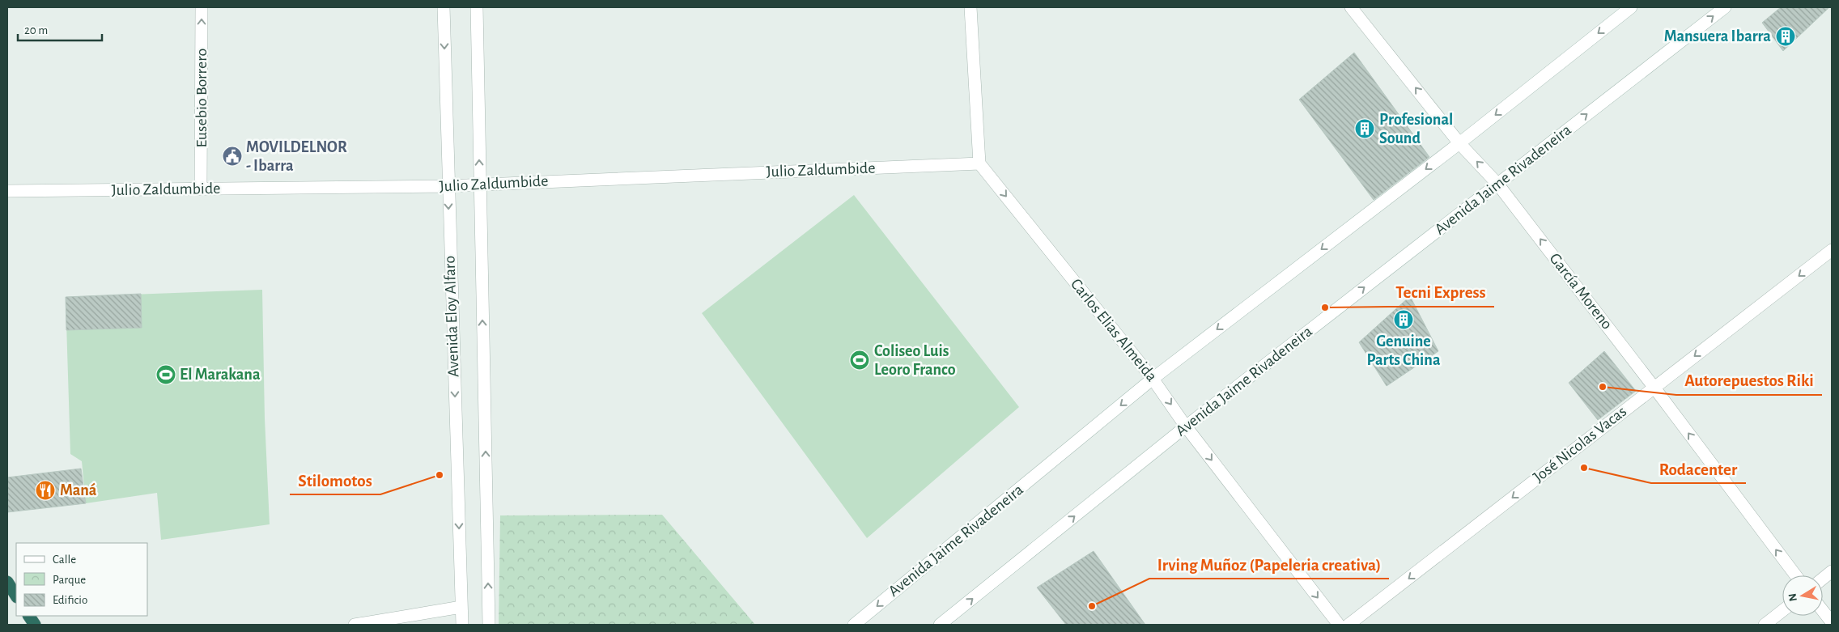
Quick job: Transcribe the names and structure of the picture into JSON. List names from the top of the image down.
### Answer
{
  "streets": {
    "street": [
      "Eusebio Borrero",
      "Julio Zaldumbide",
      "Avenida Jaime Rivadeneira",
      "García Moreno",
      "Avenida Eloy Alfaro",
      "Carlos Elias Almeida",
      "José Nicolas Vacas"
    ]
  },
  "crossings": [
    ["Eusebio Borrero", "Julio Zaldumbide"],
    ["Julio Zaldumbide", "Avenida Eloy Alfaro"],
    ["Julio Zaldumbide", "Carlos Elias Almeida"],
    ["Avenida Jaime Rivadeneira", "García Moreno"],
    ["Avenida Jaime Rivadeneira", "Carlos Elias Almeida"],
    ["García Moreno", "José Nicolas Vacas"]
  ],
  "one_way": [
    "Eusebio Borrero",
    "García Moreno",
    "Carlos Elias Almeida",
    "José Nicolas Vacas"
  ],
  "places": {
    "building": ["Mansuera Ibarra", "Profesional Sound", "Genuine Parts China"],
    "public building": ["MOVILDELNOR - Ibarra"],
    "other": [
      "Tecni Express",
      "Autorepuestos Riki",
      "Rodacenter",
      "Stilomotos",
      "Irving Muñoz (Papeleria creativa)"
    ],
    "sports": ["Coliseo Luis Leoro Franco", "El Marakana"],
    "restaurant": ["Maná"]
  },
  "legend": ["Calle", "Parque", "Edificio"],
  "scale_bar": "20 m",
  "north": "left"
}
